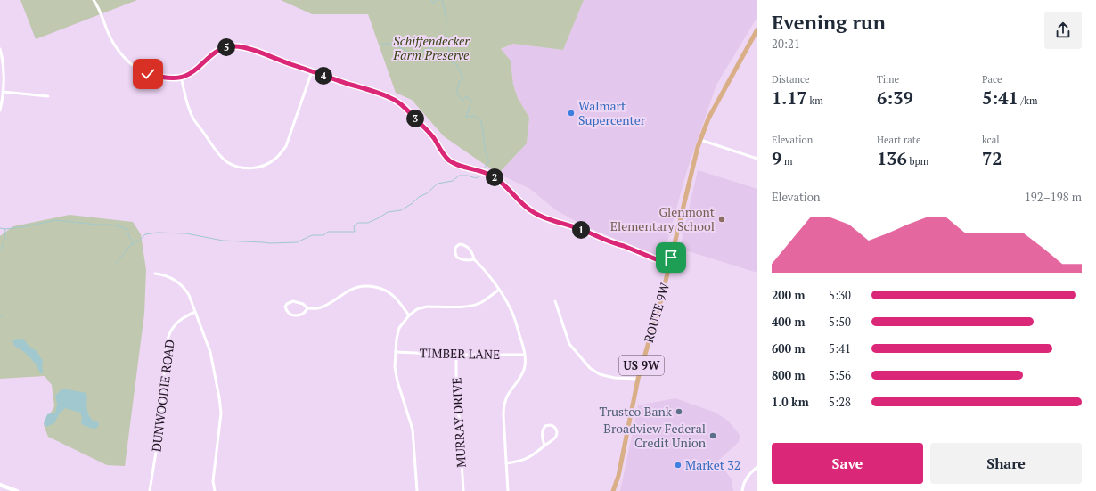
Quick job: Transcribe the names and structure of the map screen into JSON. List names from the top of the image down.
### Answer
{
  "streets": {
    "main road": ["ROUTE 9W", "US 9W"],
    "street": ["TIMBER LANE", "DUNWOODIE ROAD", "MURRAY DRIVE"]
  },
  "crossings": [
    ["TIMBER LANE", "MURRAY DRIVE"]
  ],
  "parks": ["Schiffendecker Farm Preserve"],
  "places": [
    "Walmart Supercenter",
    "Glenmont Elementary School",
    "Trustco Bank",
    "Broadview Federal Credit Union",
    "Market 32"
  ],
  "page": {
    "heading": ["Evening run", "20:21"],
    "pins": [
      "5",
      "4",
      "3",
      "2",
      "1"
    ],
    "stats": [
      ["Distance", "1.17 km"],
      ["Time", "6:39"],
      ["Pace", "5:41 /km"],
      ["Elevation", "9 m"],
      ["Heart rate", "136 bpm"],
      ["kcal", "72"]
    ],
    "chart": ["Elevation", "192–198 m"],
    "list": [
      {
        "name": "200 m",
        "note": "5:30"
      },
      {
        "name": "400 m",
        "note": "5:50"
      },
      {
        "name": "600 m",
        "note": "5:41"
      },
      {
        "name": "800 m",
        "note": "5:56"
      },
      {
        "name": "1.0 km",
        "note": "5:28"
      }
    ],
    "buttons": ["Save", "Share"]
  }
}
